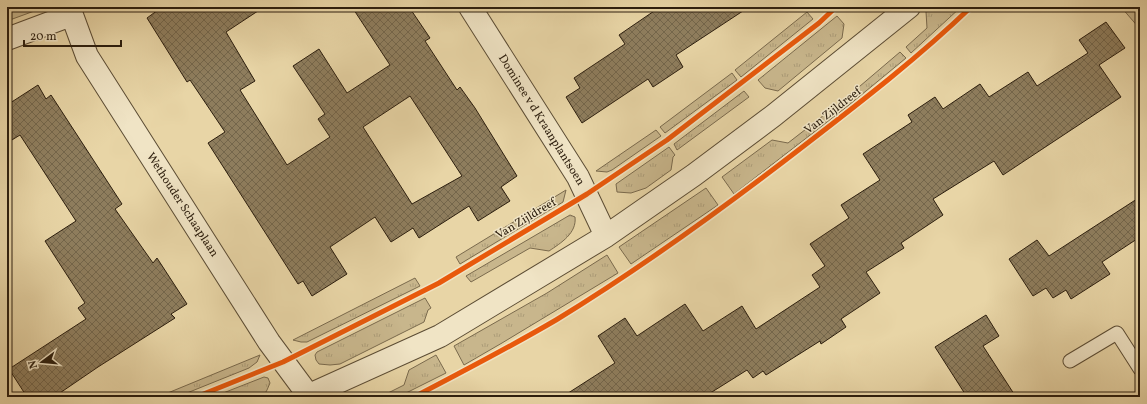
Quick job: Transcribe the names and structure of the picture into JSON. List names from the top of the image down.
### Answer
{
  "streets": {
    "street": ["Dominee v d Kraanplantsoen", "Wethouder Schaaplaan"],
    "cycle path": ["Van Zijldreef"]
  },
  "scale_bar": "20 m",
  "north": "left"
}
